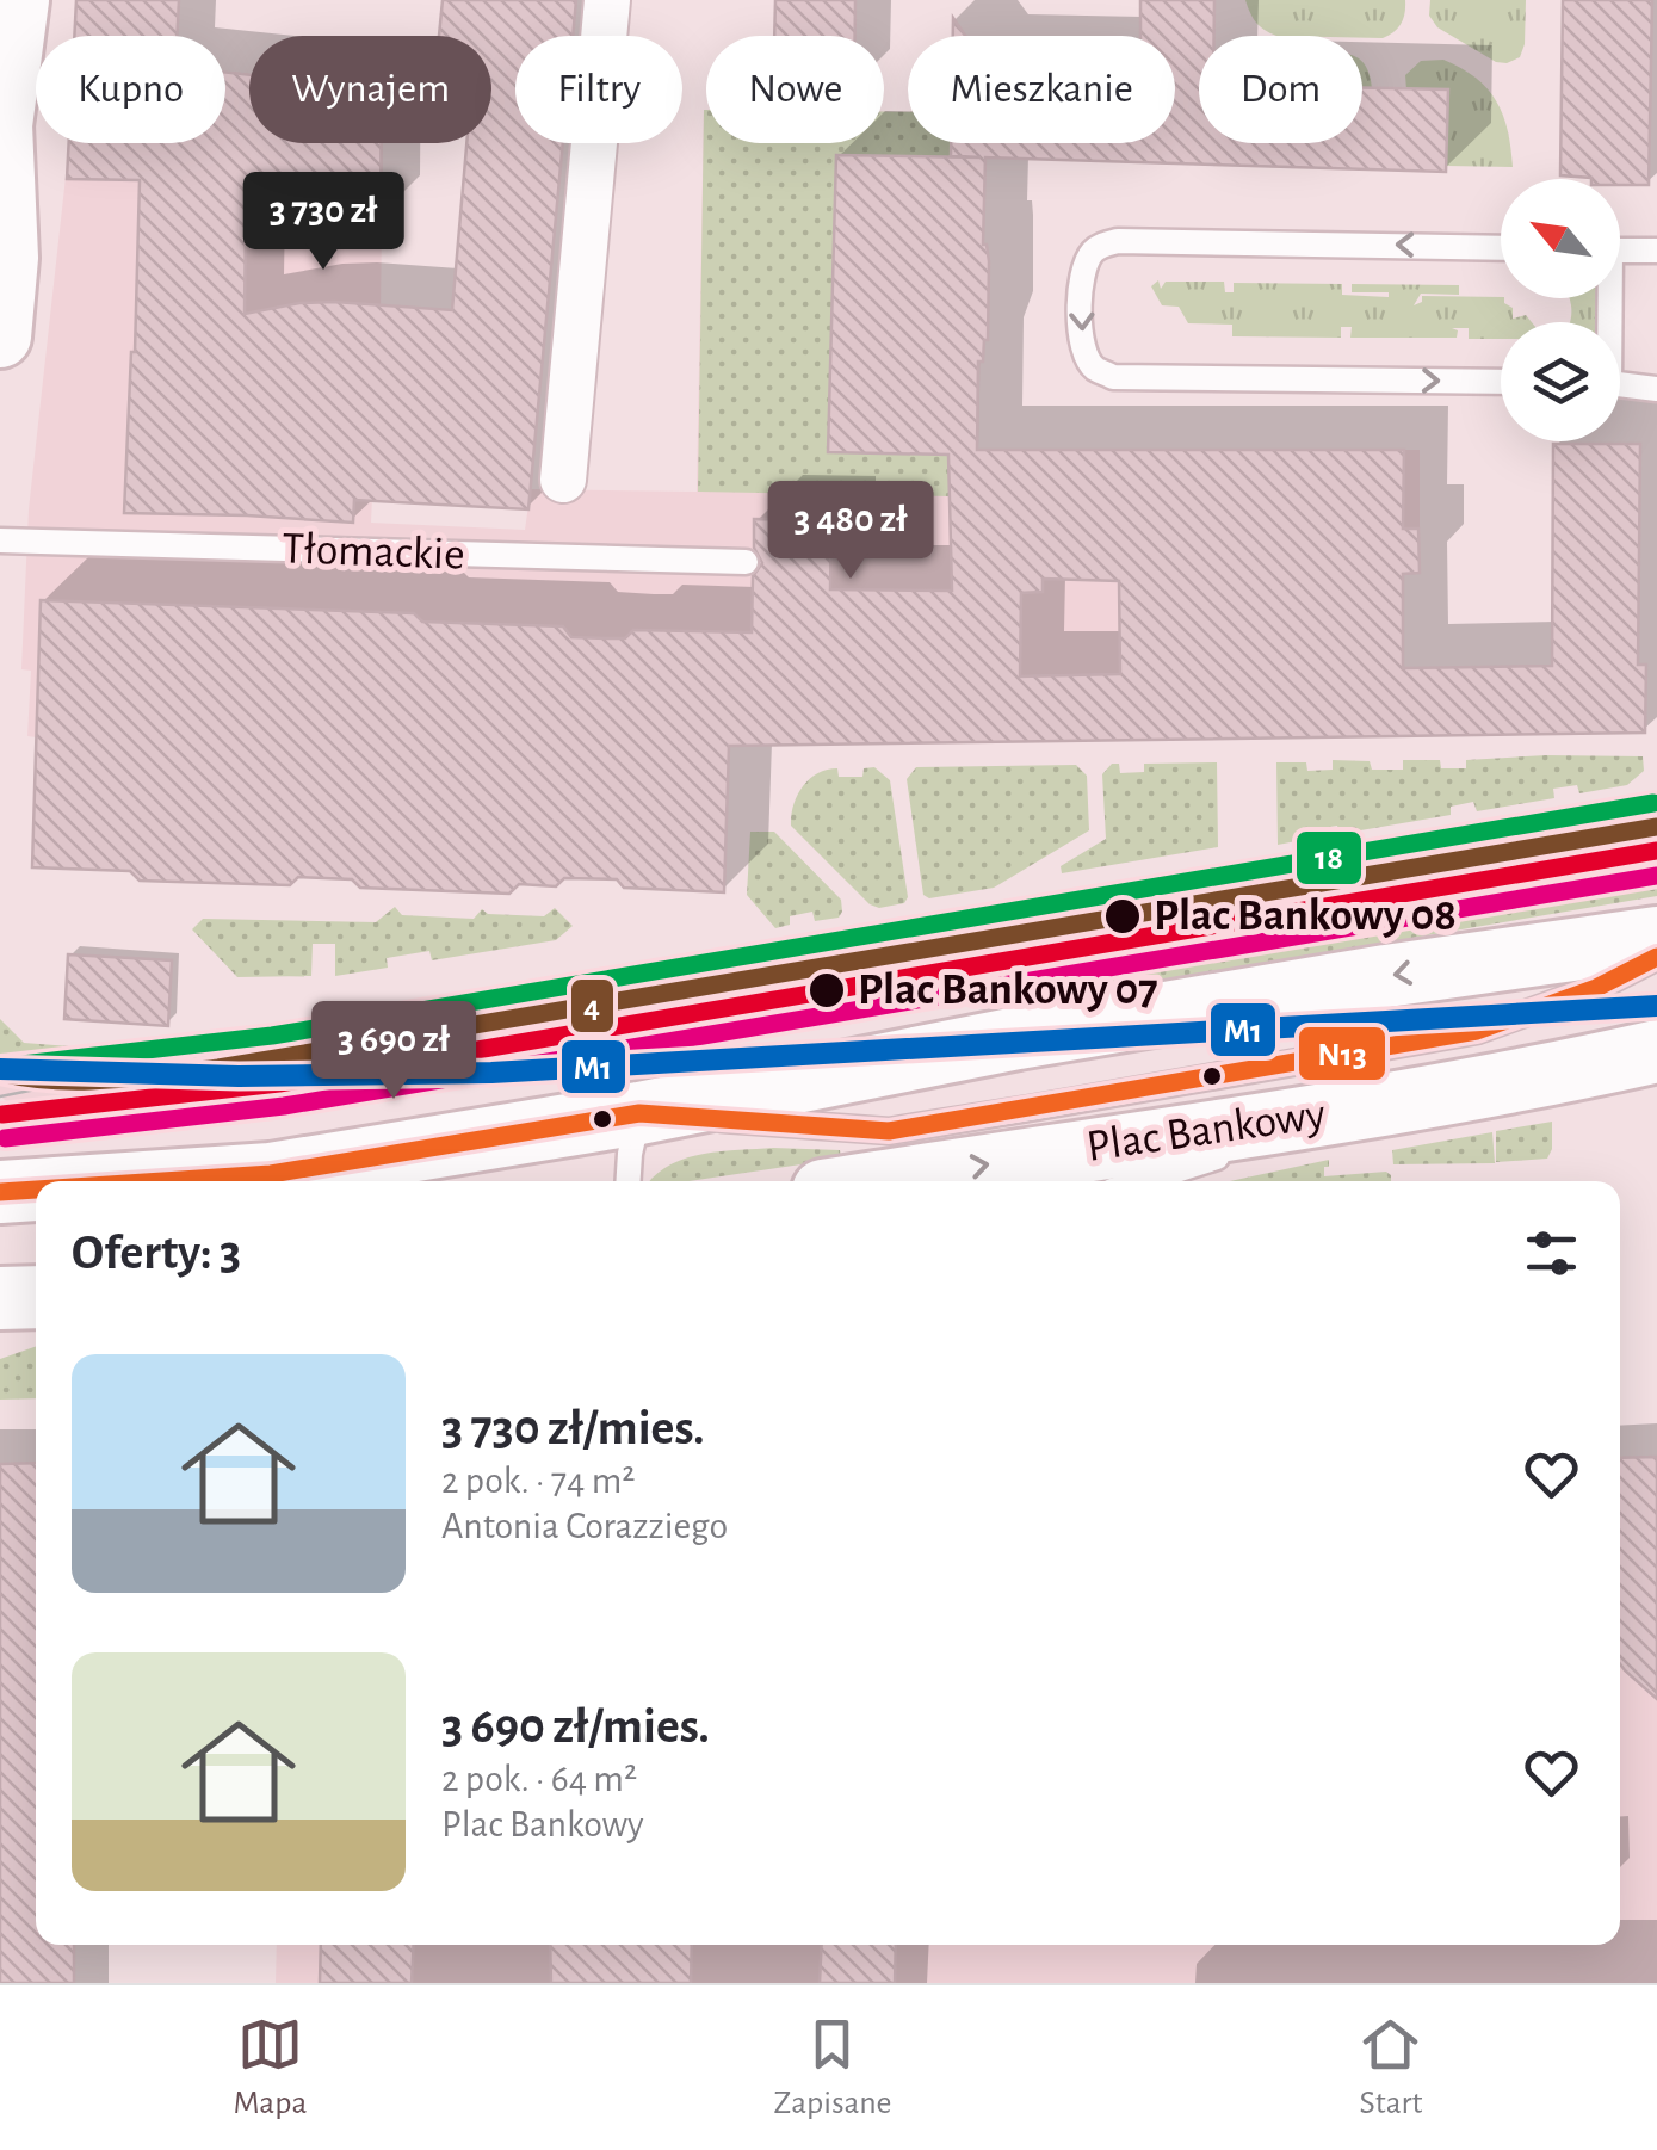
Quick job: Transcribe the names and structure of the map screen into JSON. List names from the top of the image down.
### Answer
{
  "streets": {
    "main road": ["Plac Bankowy"],
    "lane": ["Tłomackie"]
  },
  "places": ["Plac Bankowy 08", "Plac Bankowy 07"],
  "lines": [
    "transit line 18",
    "transit line 4",
    "transit line N13",
    "transit line M1"
  ],
  "north": "top left",
  "page": {
    "chip": [
      "Kupno",
      "Wynajem",
      "Filtry",
      "Nowe",
      "Mieszkanie",
      "Dom"
    ],
    "price": ["3 730 zł", "3 480 zł", "3 690 zł"],
    "heading": "Oferty: 3",
    "list": [
      {
        "name": "3 730 zł/mies.",
        "note": "2 pok. · 74 m² · Antonia Corazziego"
      },
      {
        "name": "3 690 zł/mies.",
        "note": "2 pok. · 64 m² · Plac Bankowy"
      }
    ],
    "tabs": ["Mapa", "Zapisane", "Start"]
  }
}
